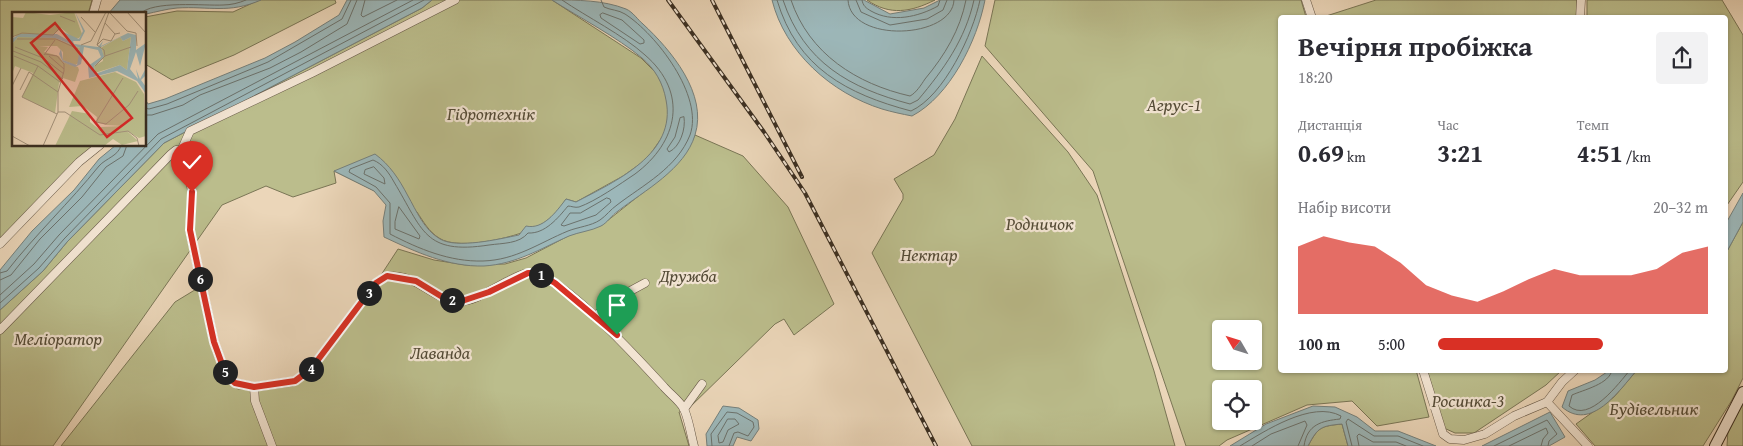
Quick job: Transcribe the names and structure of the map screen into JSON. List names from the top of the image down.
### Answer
{
  "parks": [
    "Агрус-1",
    "Гідротехнік",
    "Родничок",
    "Нектар",
    "Дружба",
    "Меліоратор",
    "Лаванда",
    "Росинка-3",
    "Будівельник"
  ],
  "north": "top left",
  "page": {
    "heading": ["Вечірня пробіжка", "18:20"],
    "stats": [
      ["Дистанція", "0.69 km"],
      ["Час", "3:21"],
      ["Темп", "4:51 /km"]
    ],
    "chart": ["Набір висоти", "20–32 m"],
    "pins": [
      "1",
      "6",
      "3",
      "2",
      "4",
      "5"
    ],
    "list": [
      {
        "name": "100 m",
        "note": "5:00"
      }
    ]
  }
}
